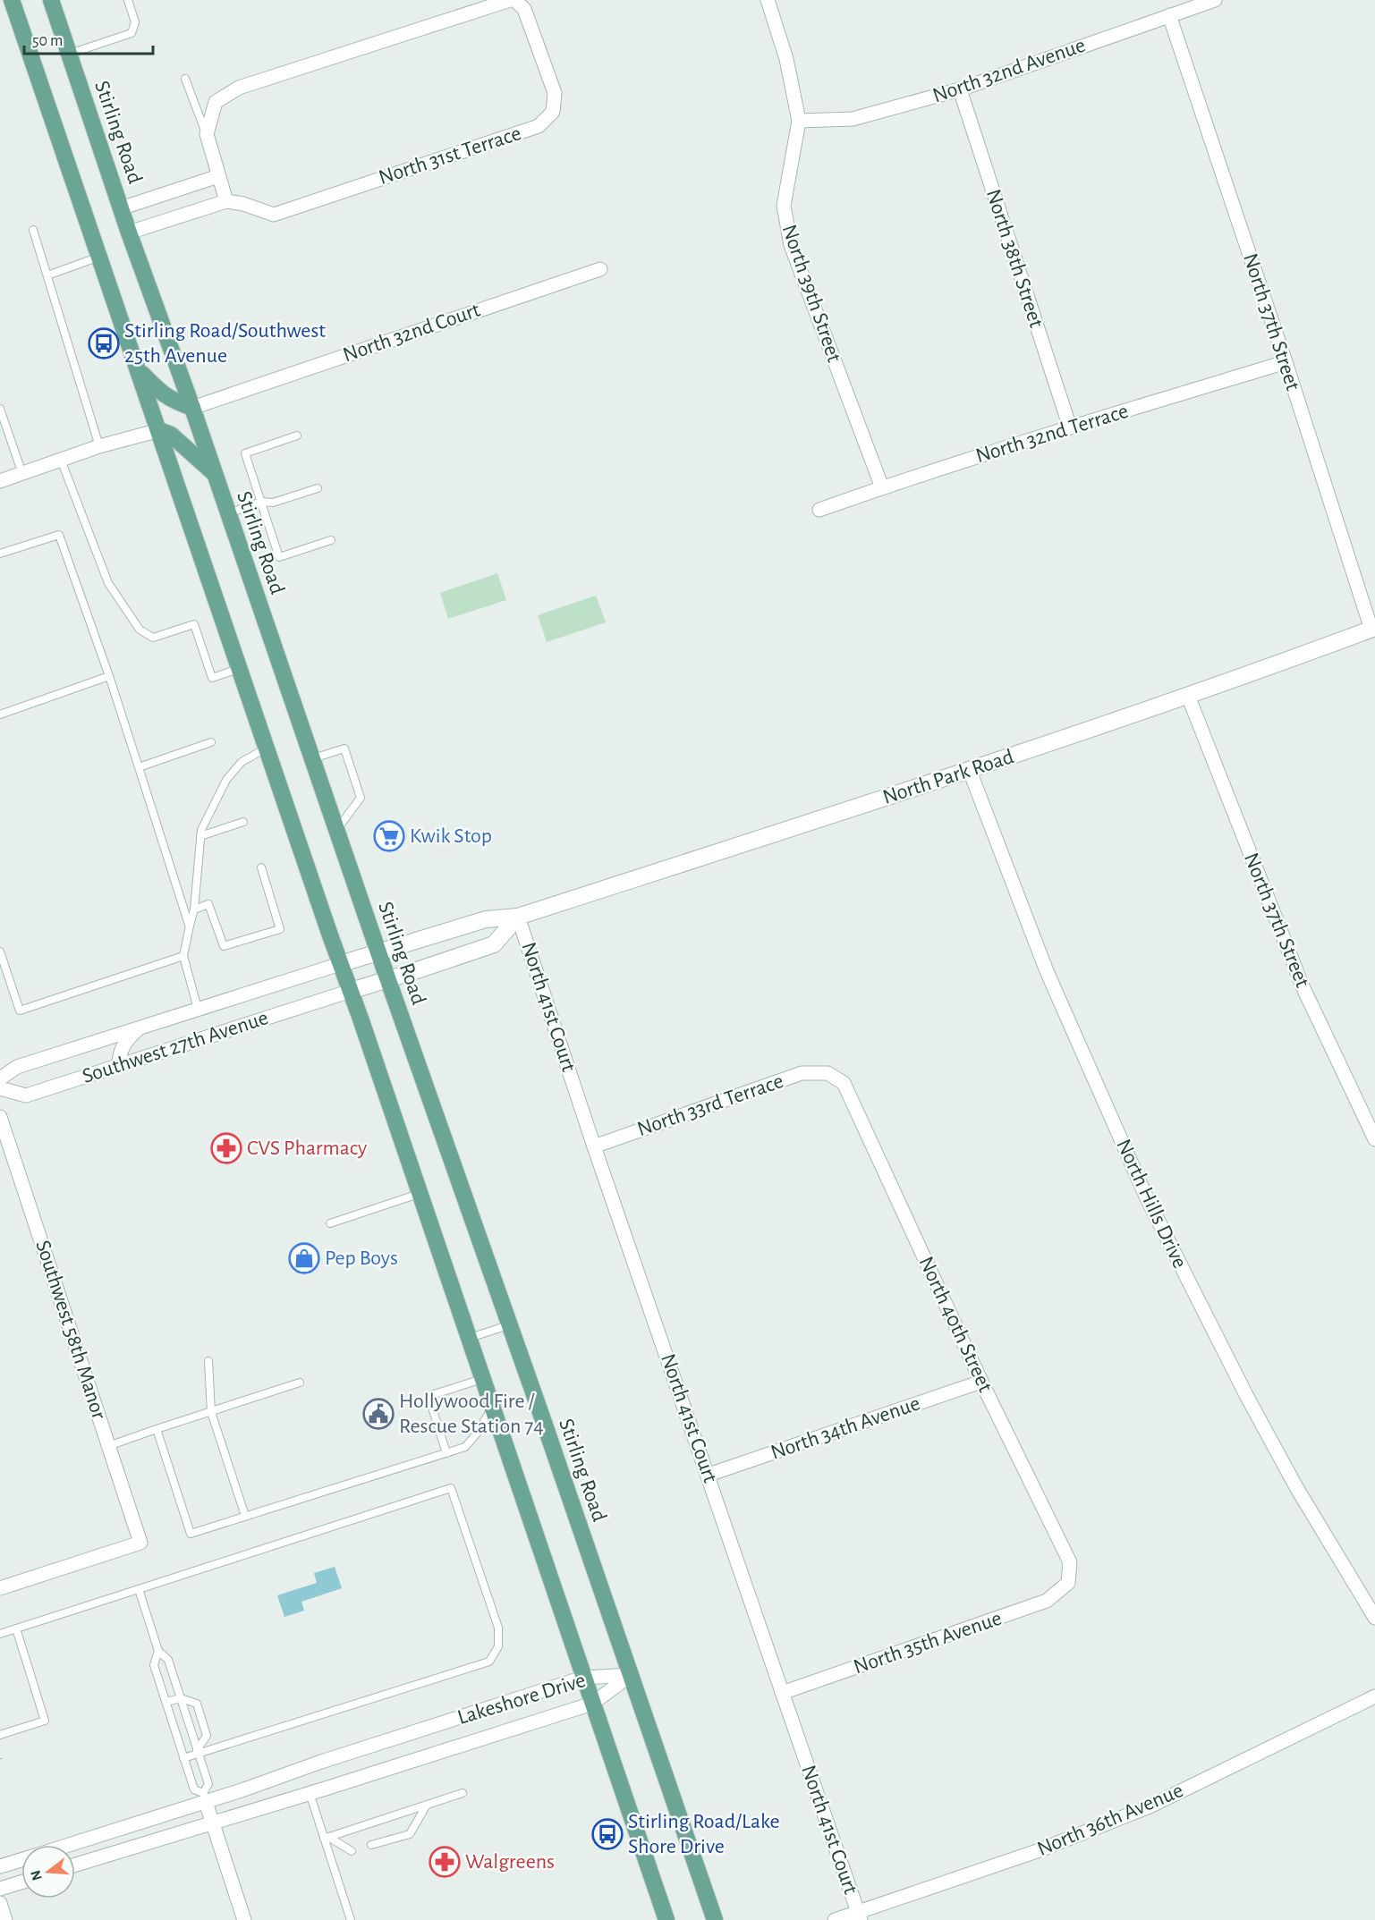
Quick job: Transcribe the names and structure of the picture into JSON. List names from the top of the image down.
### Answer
{
  "streets": {
    "main road": ["Stirling Road"],
    "street": [
      "North 32nd Avenue",
      "North 31st Terrace",
      "North 38th Street",
      "North 39th Street",
      "North 37th Street",
      "North 32nd Court",
      "North 32nd Terrace",
      "North Park Road",
      "North 41st Court",
      "Southwest 27th Avenue",
      "North 33rd Terrace",
      "North Hills Drive",
      "North 40th Street",
      "Southwest 58th Manor",
      "North 34th Avenue",
      "North 35th Avenue",
      "Lakeshore Drive",
      "North 36th Avenue"
    ]
  },
  "crossings": [
    ["North 32nd Avenue", "North 38th Street"],
    ["North 32nd Avenue", "North 39th Street"],
    ["North 32nd Avenue", "North 37th Street"],
    ["Stirling Road", "North 32nd Court"],
    ["Stirling Road", "North Park Road"],
    ["Stirling Road", "Lakeshore Drive"],
    ["North 38th Street", "North 32nd Terrace"],
    ["North 39th Street", "North 32nd Terrace"],
    ["North 37th Street", "North 32nd Terrace"],
    ["North 37th Street", "North Park Road"],
    ["North Park Road", "North 41st Court"],
    ["North Park Road", "Southwest 27th Avenue"],
    ["North Park Road", "North Hills Drive"],
    ["North 41st Court", "North 33rd Terrace"],
    ["North 41st Court", "North 34th Avenue"],
    ["North 41st Court", "North 35th Avenue"],
    ["North 41st Court", "North 36th Avenue"],
    ["North 33rd Terrace", "North 40th Street"],
    ["North 40th Street", "North 34th Avenue"],
    ["North 40th Street", "North 35th Avenue"]
  ],
  "places": {
    "bus stop": ["Stirling Road/Southwest 25th Avenue", "Stirling Road/Lake Shore Drive"],
    "supermarket": ["Kwik Stop"],
    "pharmacy": ["CVS Pharmacy", "Walgreens"],
    "shop": ["Pep Boys"],
    "public building": ["Hollywood Fire / Rescue Station 74"]
  },
  "scale_bar": "50 m",
  "north": "left"
}
